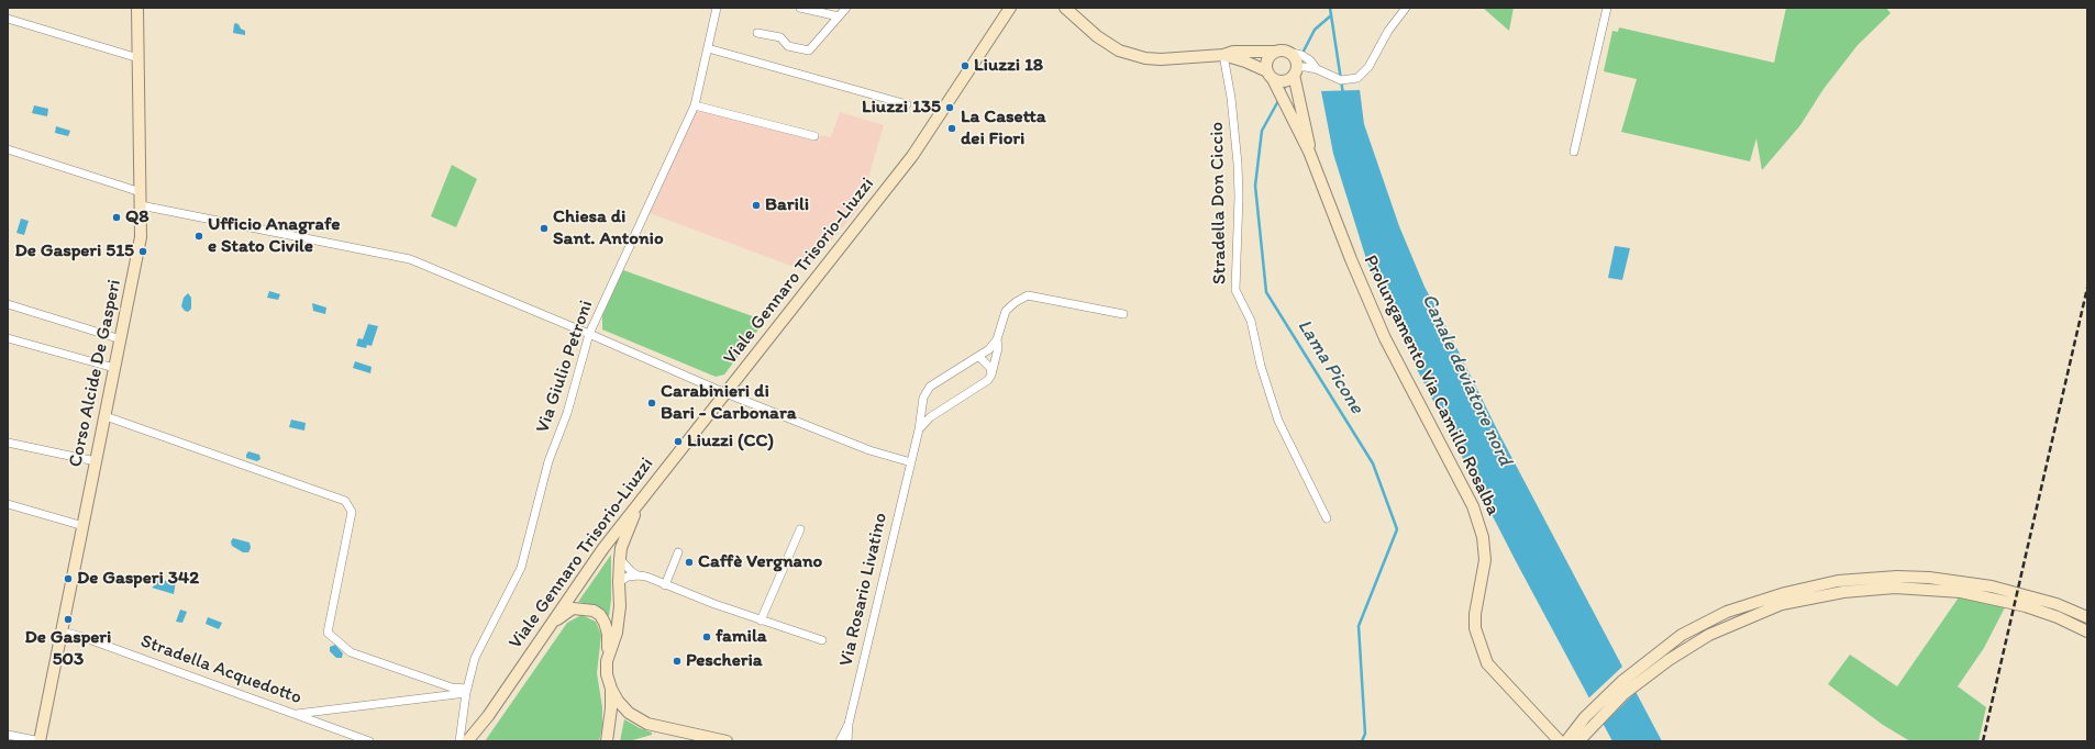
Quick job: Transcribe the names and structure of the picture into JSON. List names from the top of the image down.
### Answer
{
  "streets": {
    "main road": ["Viale Gennaro Trisorio-Liuzzi", "Corso Alcide De Gasperi", "Prolungamento Via Camillo Rosalba"],
    "street": [
      "Stradella Don Ciccio",
      "Via Giulio Petroni",
      "Via Rosario Livatino",
      "Stradella Acquedotto"
    ]
  },
  "crossings": [
    ["Corso Alcide De Gasperi", "Stradella Acquedotto"]
  ],
  "water": ["Lama Picone", "Canale deviatore nord"],
  "places": [
    "Liuzzi 18",
    "Liuzzi 135",
    "La Casetta dei Fiori",
    "Barili",
    "Q8",
    "Chiesa di Sant. Antonio",
    "Ufficio Anagrafe e Stato Civile",
    "De Gasperi 515",
    "Carabinieri di Bari - Carbonara",
    "Liuzzi (CC)",
    "Caffè Vergnano",
    "De Gasperi 342",
    "De Gasperi 503",
    "famila",
    "Pescheria"
  ]
}
